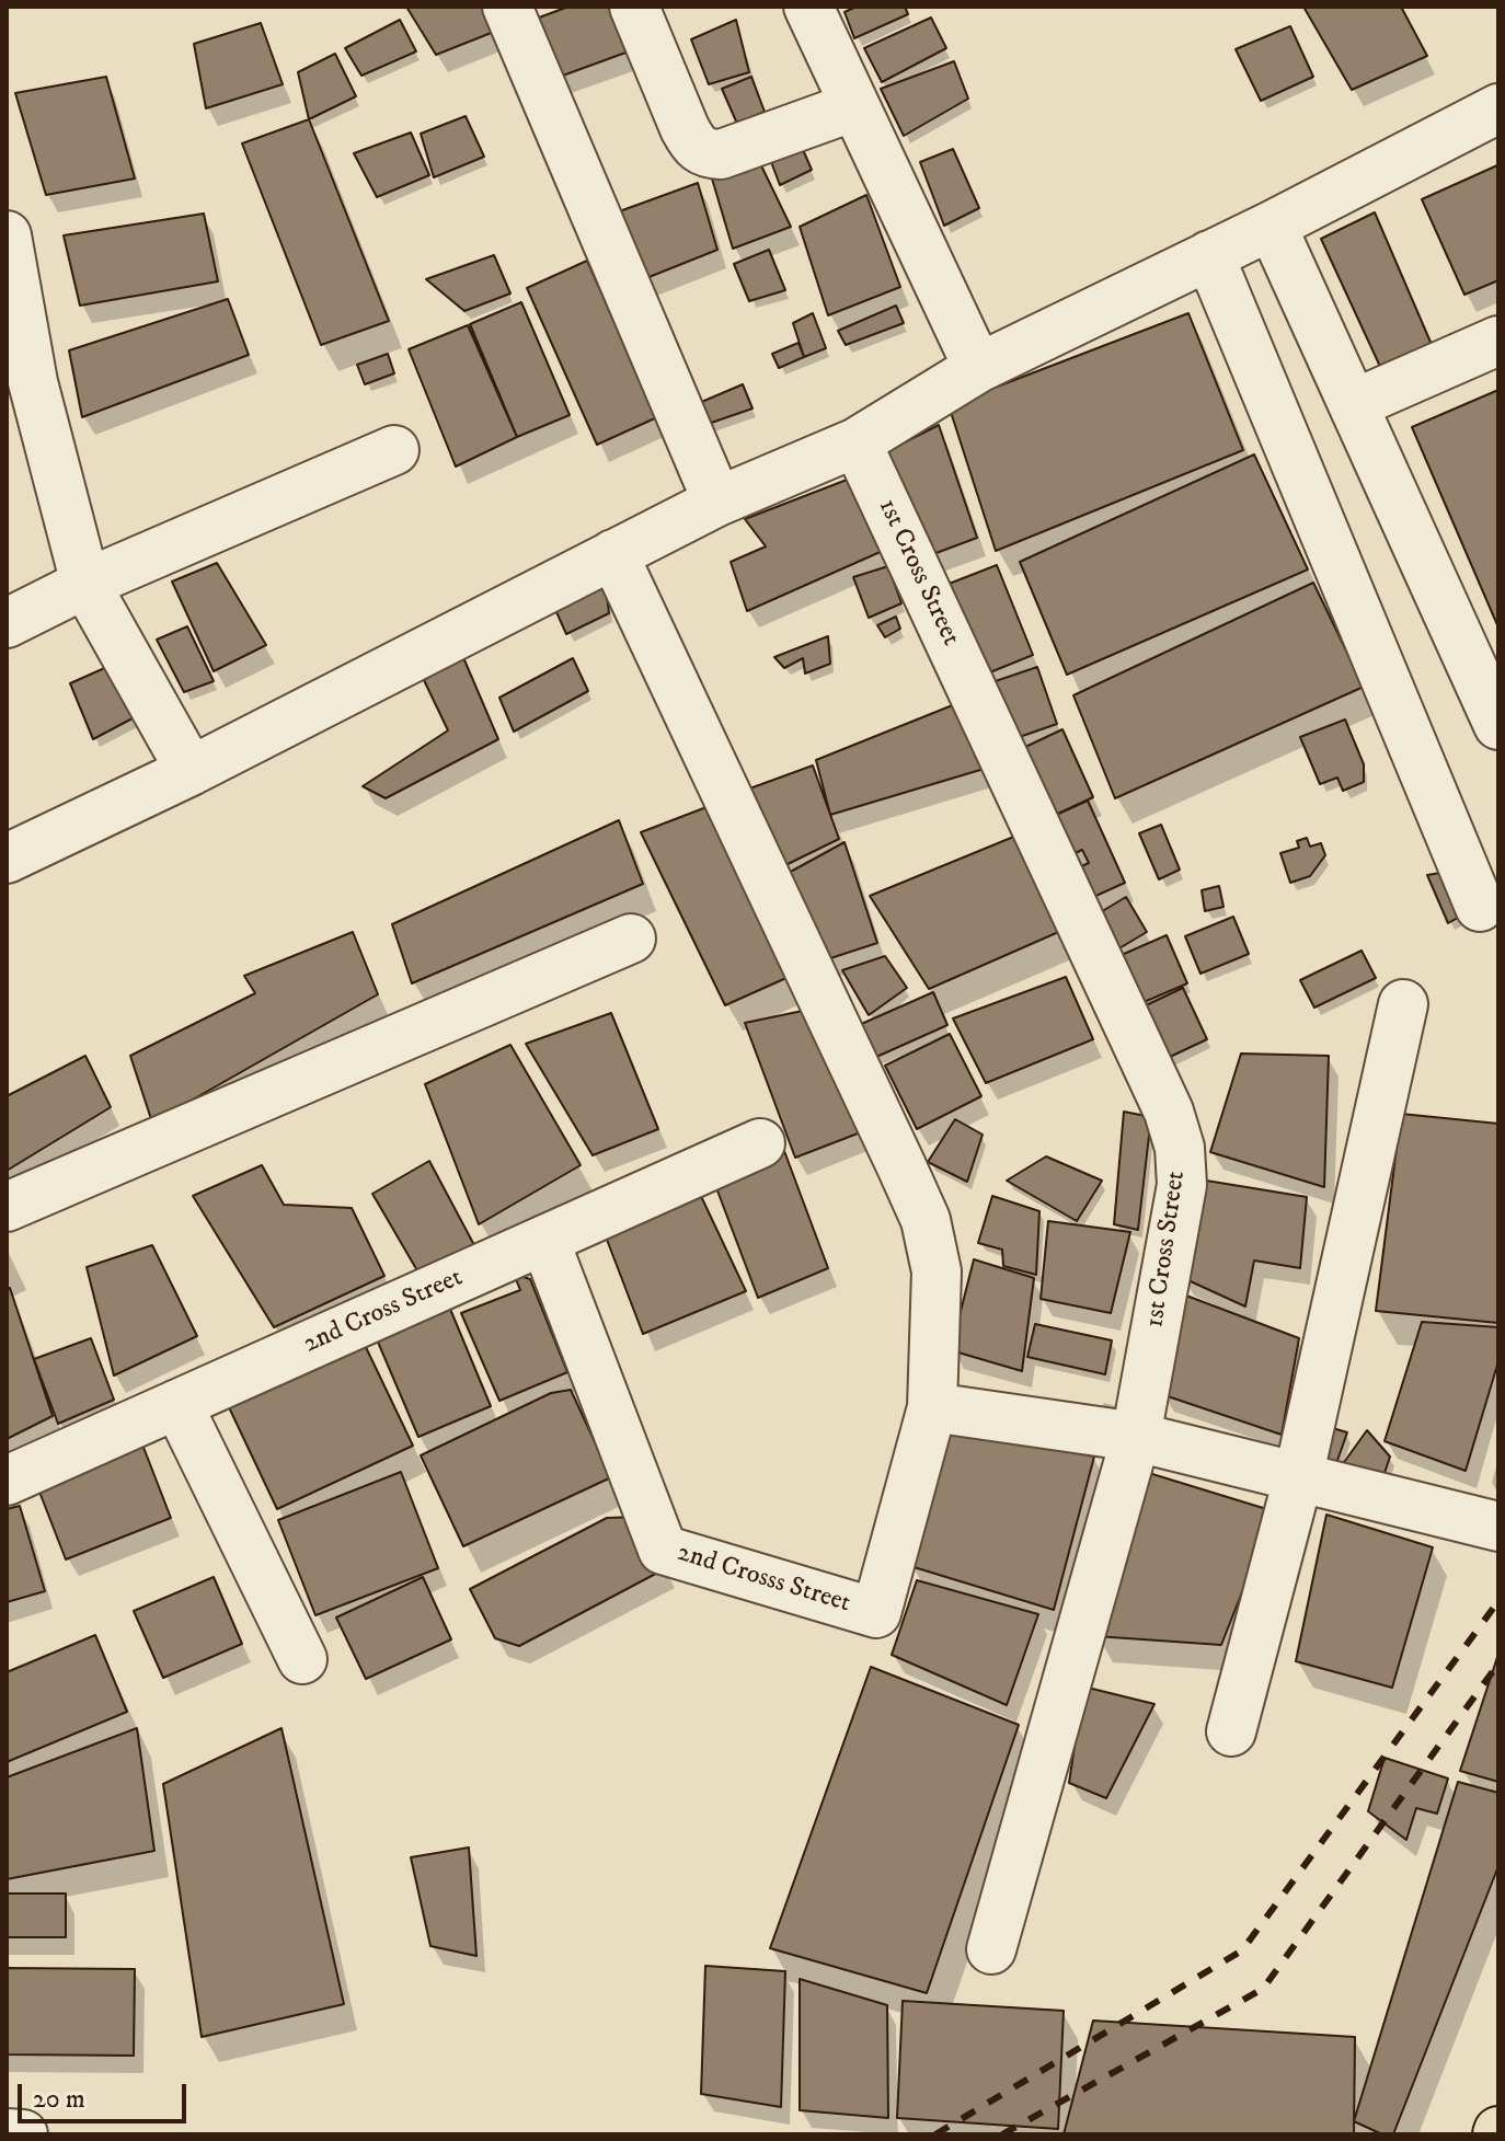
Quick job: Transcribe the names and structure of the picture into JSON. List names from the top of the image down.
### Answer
{
  "streets": {
    "street": ["1st Cross Street", "2nd Cross Street", "2nd Crosss Street"]
  },
  "crossings": [
    ["2nd Cross Street", "2nd Crosss Street"]
  ],
  "scale_bar": "20 m"
}
